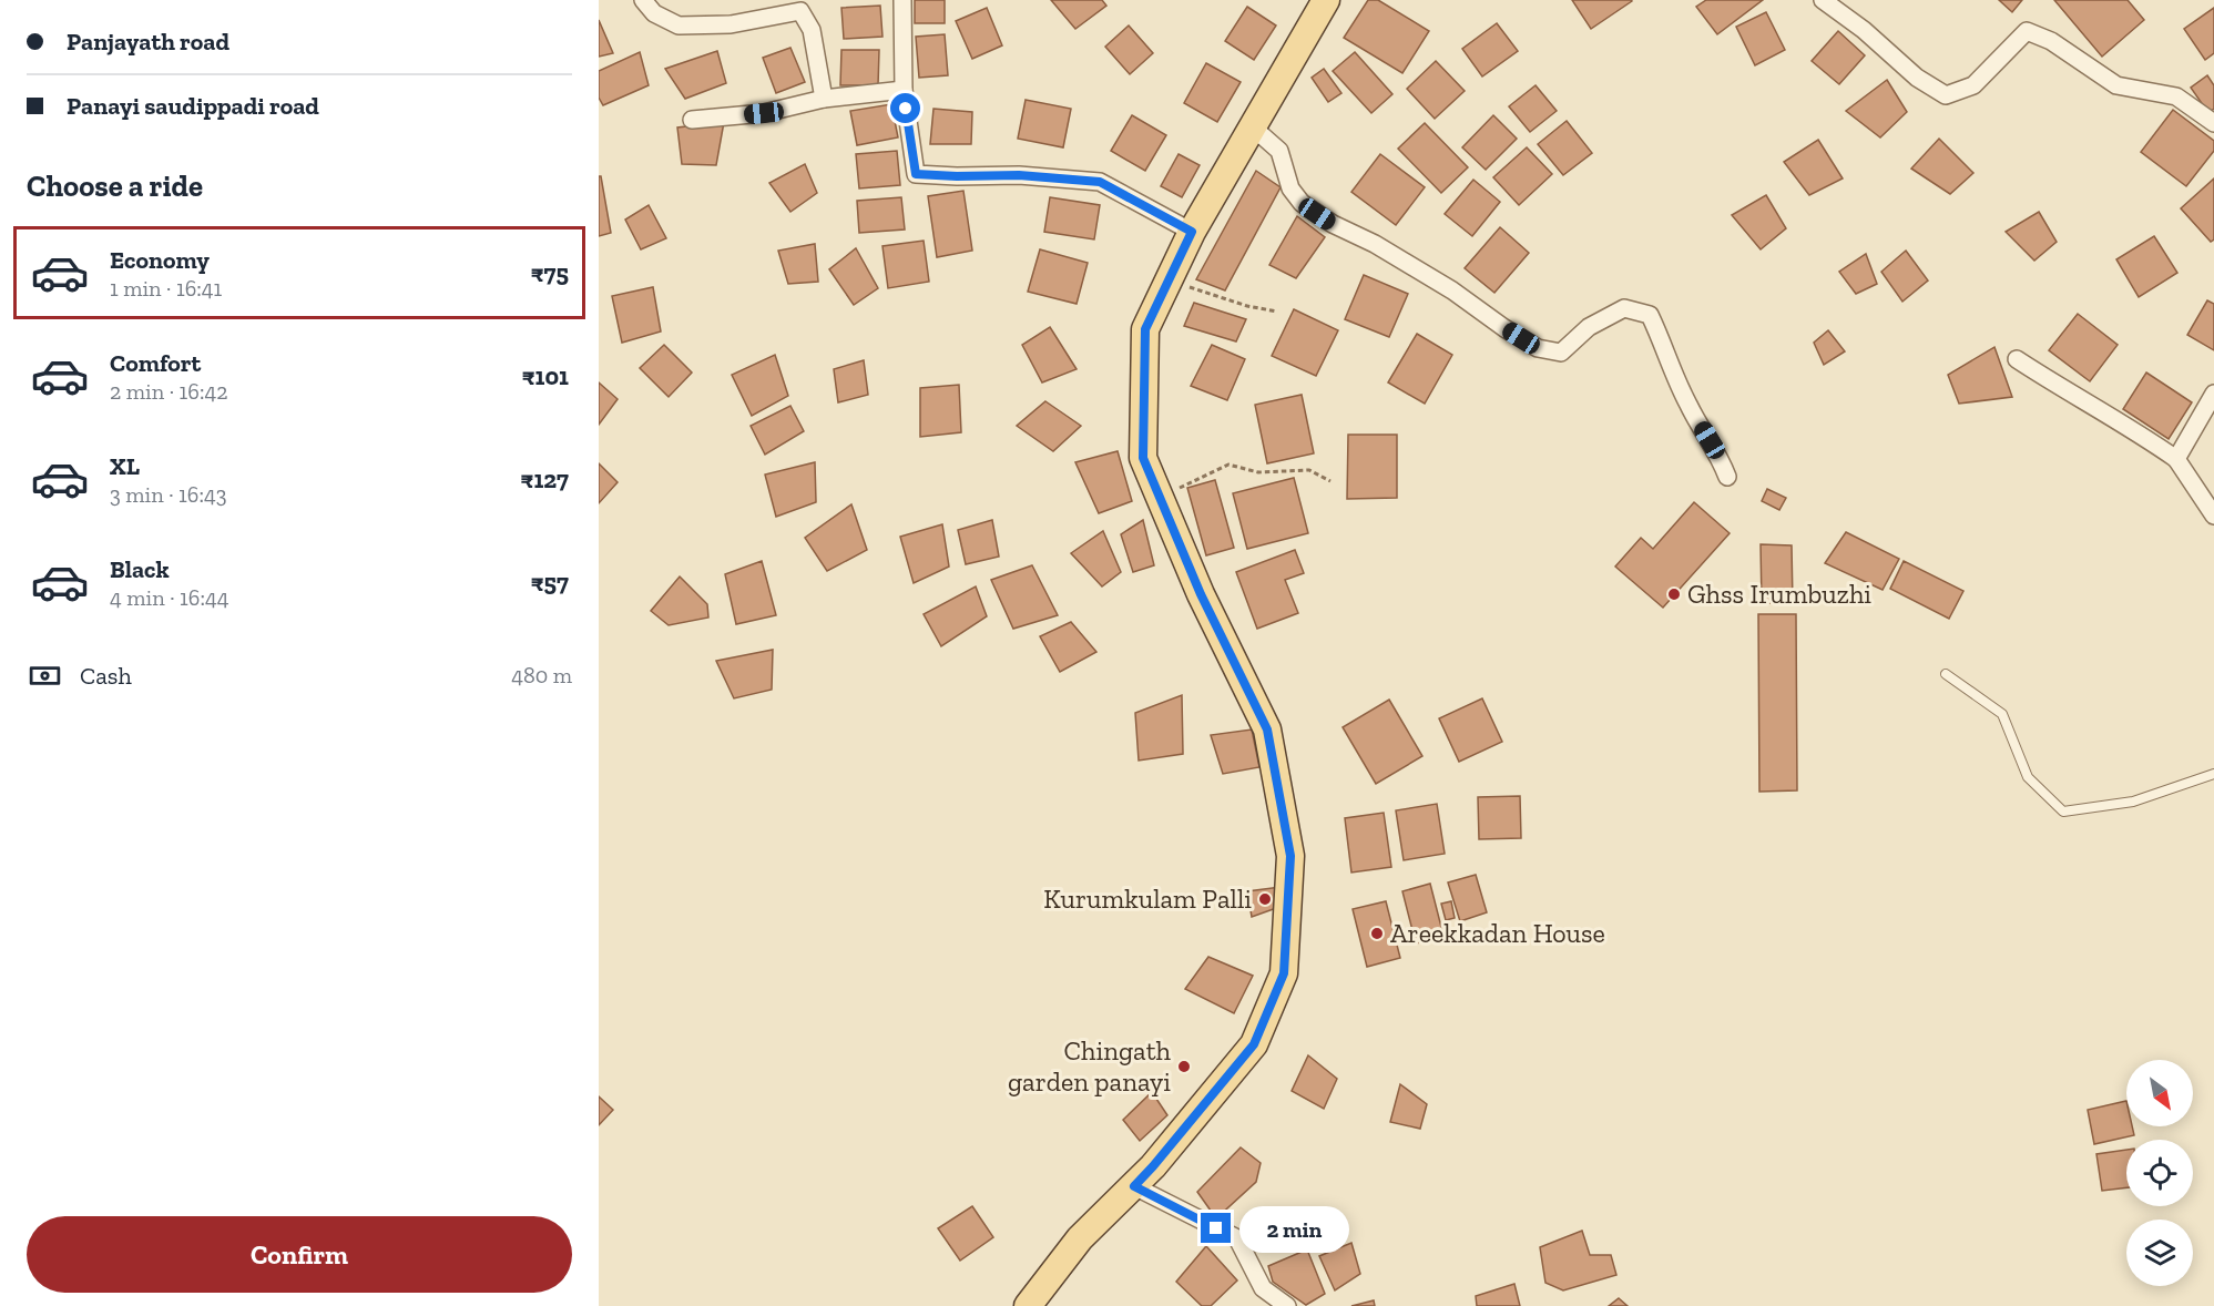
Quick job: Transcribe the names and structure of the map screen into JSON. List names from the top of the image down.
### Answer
{
  "places": [
    "Ghss Irumbuzhi",
    "Kurumkulam Palli",
    "Areekkadan House",
    "Chingath garden panayi"
  ],
  "north": "bottom right",
  "page": {
    "banner": ["Panjayath road", "Panayi saudippadi road"],
    "heading": "Choose a ride",
    "list": [
      {
        "name": "Economy",
        "note": "1 min · 16:41",
        "value": "₹75"
      },
      {
        "name": "Comfort",
        "note": "2 min · 16:42",
        "value": "₹101"
      },
      {
        "name": "XL",
        "note": "3 min · 16:43",
        "value": "₹127"
      },
      {
        "name": "Black",
        "note": "4 min · 16:44",
        "value": "₹57"
      }
    ],
    "pay": ["Cash", "480 m"],
    "buttons": "Confirm",
    "bubble": "2 min"
  }
}
